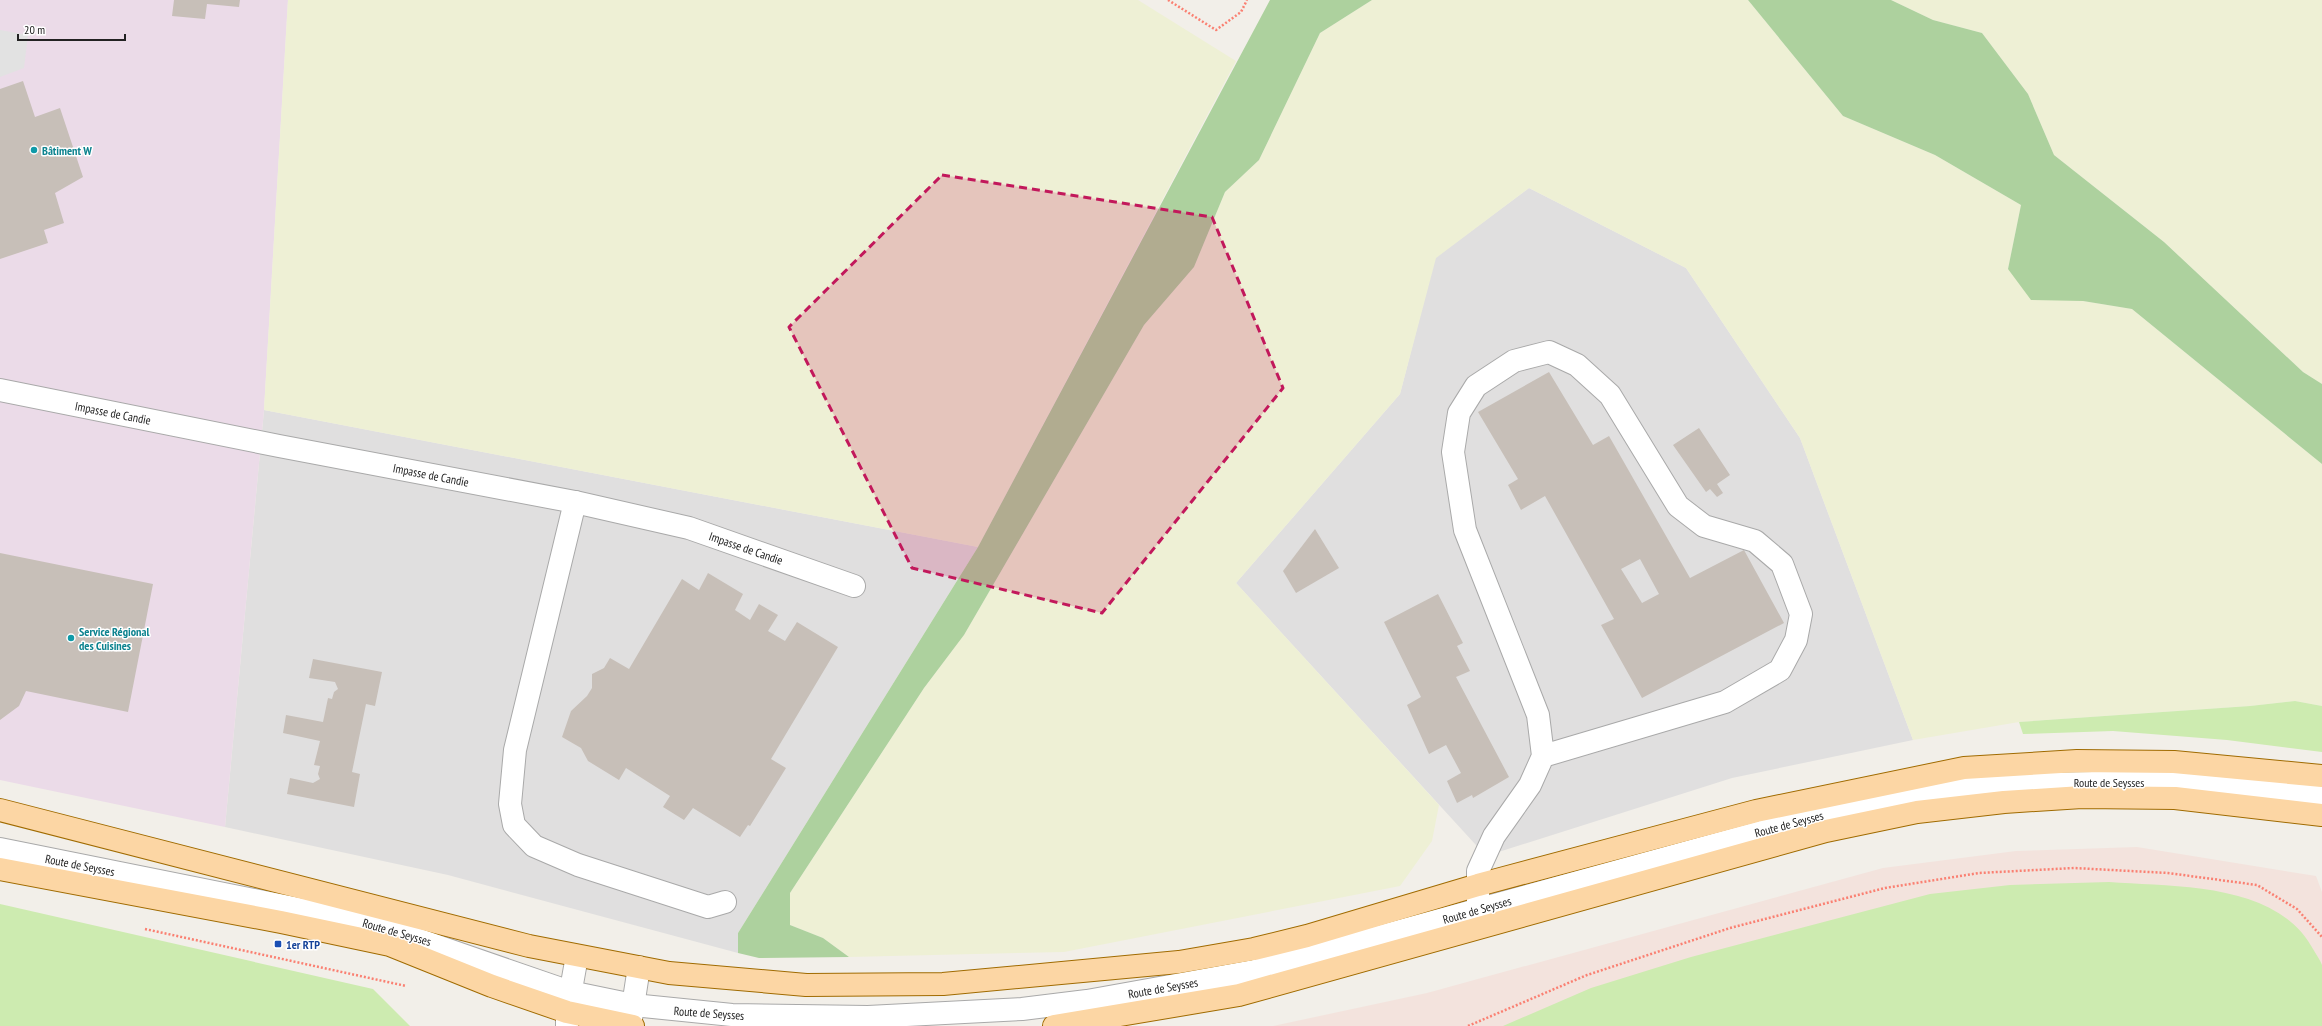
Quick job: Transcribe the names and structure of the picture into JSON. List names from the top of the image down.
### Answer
{
  "streets": {
    "main road": ["Route de Seysses"],
    "street": ["Impasse de Candie"]
  },
  "places": {
    "other": ["Bâtiment W", "Service Régional des Cuisines"],
    "transit": ["1er RTP"]
  },
  "scale_bar": "20 m"
}
